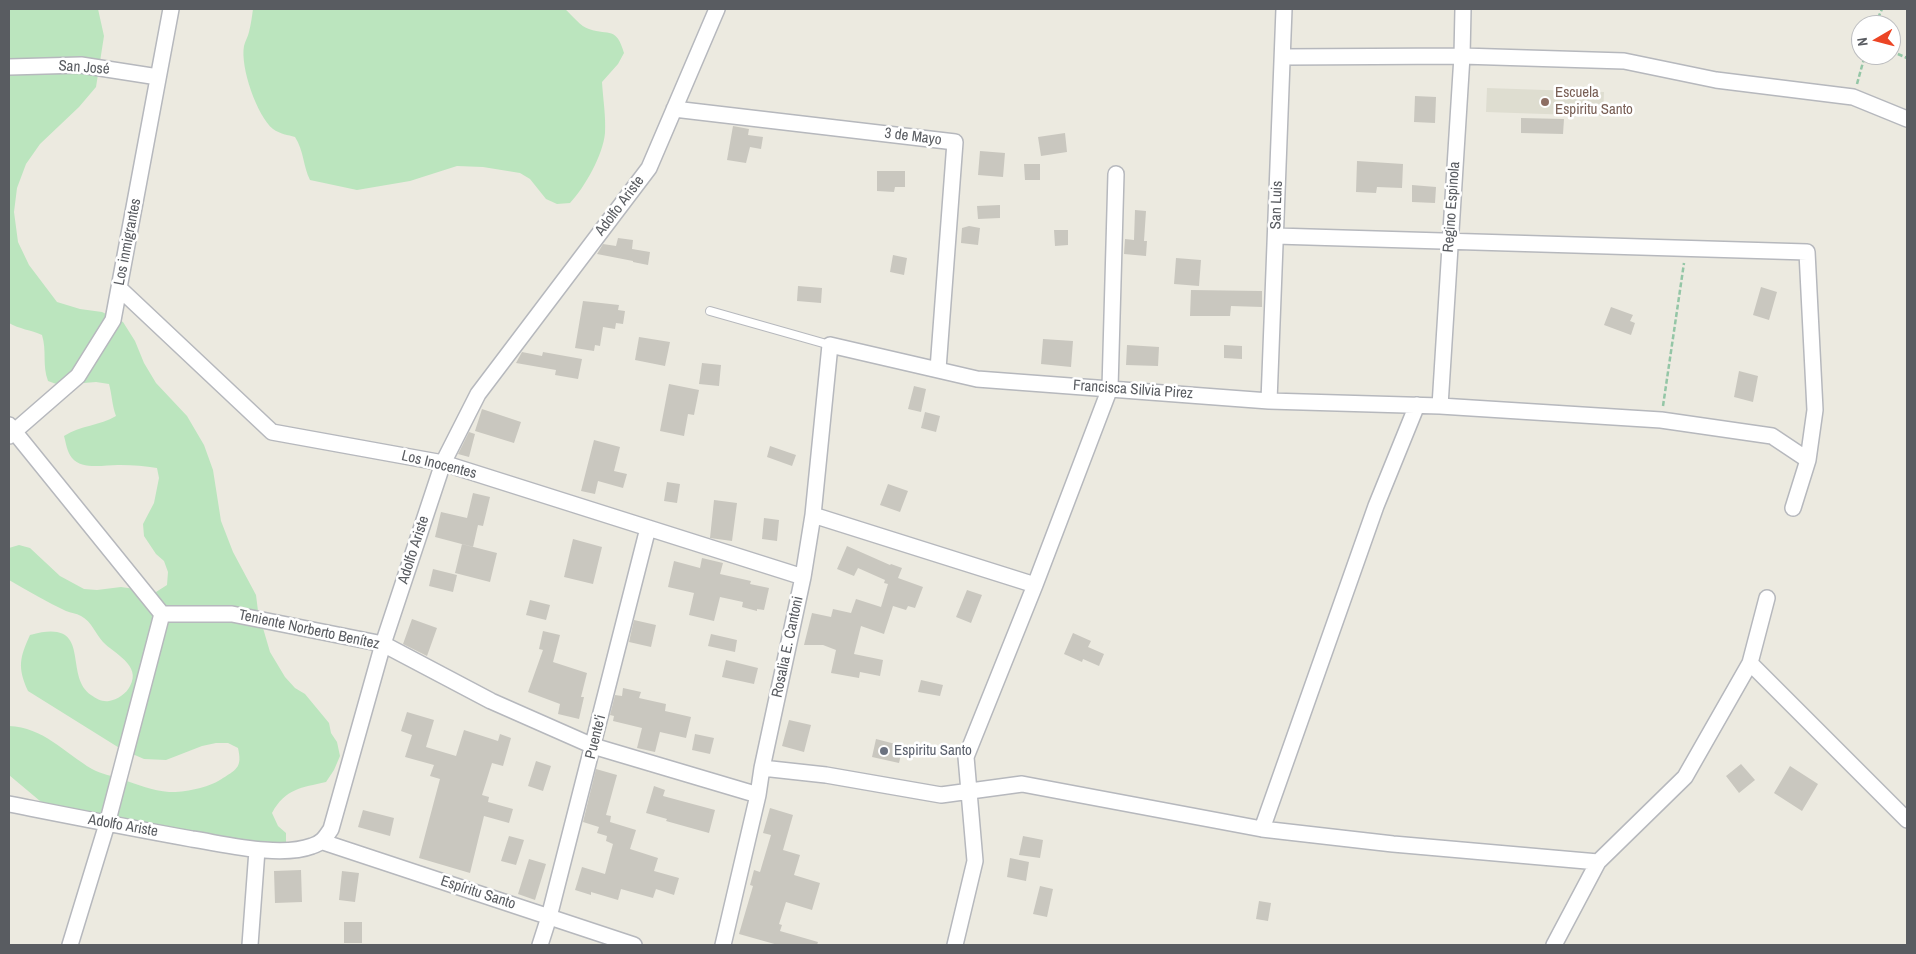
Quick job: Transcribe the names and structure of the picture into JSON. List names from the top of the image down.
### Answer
{
  "streets": {
    "street": [
      "San José",
      "3 de Mayo",
      "San Luis",
      "Adolfo Ariste",
      "Regino Espinola",
      "Los inmigrantes",
      "Francisca Silvia Pirez",
      "Los Inocentes",
      "Teniente Norberto Benítez",
      "Rosalia E. Cantoni",
      "Puente'i",
      "Espíritu Santo"
    ]
  },
  "crossings": [
    ["San José", "Los inmigrantes"],
    ["3 de Mayo", "Adolfo Ariste"],
    ["3 de Mayo", "Francisca Silvia Pirez"],
    ["San Luis", "Francisca Silvia Pirez"],
    ["Adolfo Ariste", "Los Inocentes"],
    ["Adolfo Ariste", "Teniente Norberto Benítez"],
    ["Adolfo Ariste", "Espíritu Santo"],
    ["Regino Espinola", "Francisca Silvia Pirez"],
    ["Los inmigrantes", "Los Inocentes"],
    ["Francisca Silvia Pirez", "Rosalia E. Cantoni"],
    ["Los Inocentes", "Rosalia E. Cantoni"],
    ["Los Inocentes", "Puente'i"],
    ["Teniente Norberto Benítez", "Rosalia E. Cantoni"],
    ["Teniente Norberto Benítez", "Puente'i"],
    ["Puente'i", "Espíritu Santo"]
  ],
  "places": ["Escuela Espiritu Santo", "Espiritu Santo"],
  "north": "left"
}
